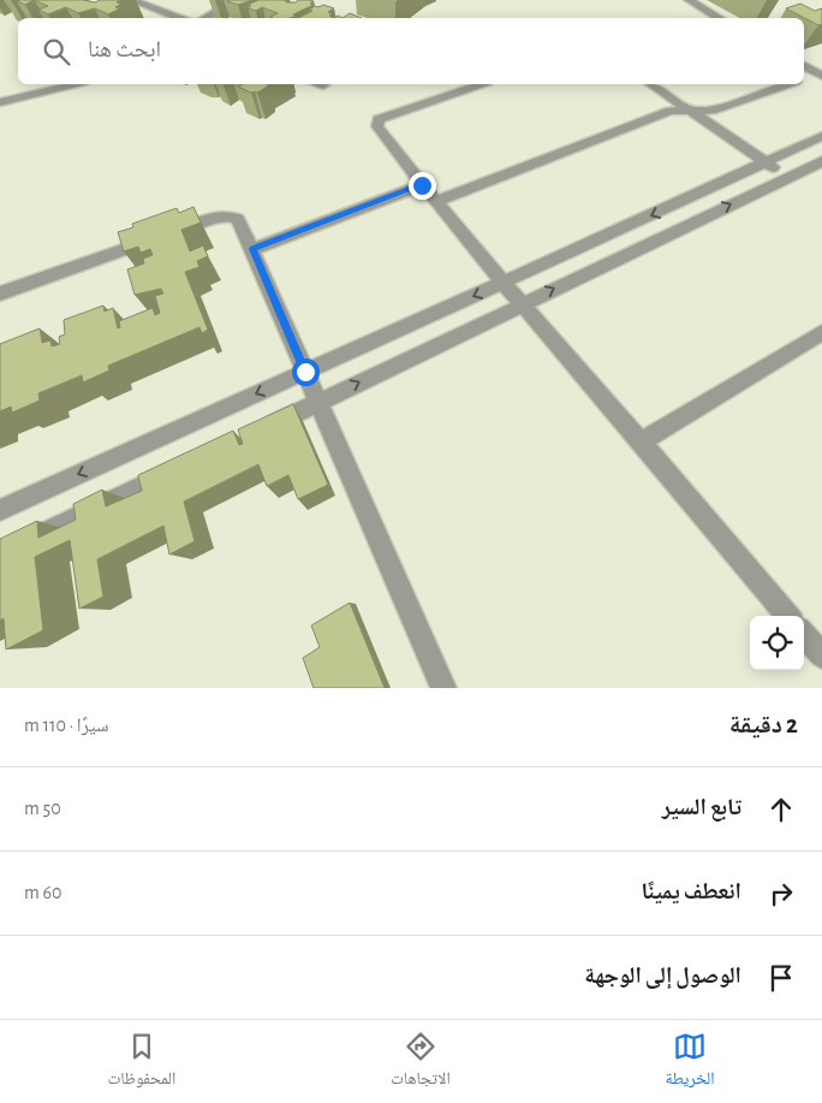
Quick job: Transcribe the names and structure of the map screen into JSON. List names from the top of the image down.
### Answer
{
  "page": {
    "search": "ابحث هنا",
    "heading": ["2 دقيقة", "سيرًا · 110 m"],
    "list": [
      ["تابع السير", "50 m"],
      ["انعطف يمينًا", "60 m"],
      "الوصول إلى الوجهة"
    ],
    "nav": ["الخريطة", "الاتجاهات", "المحفوظات"]
  }
}
